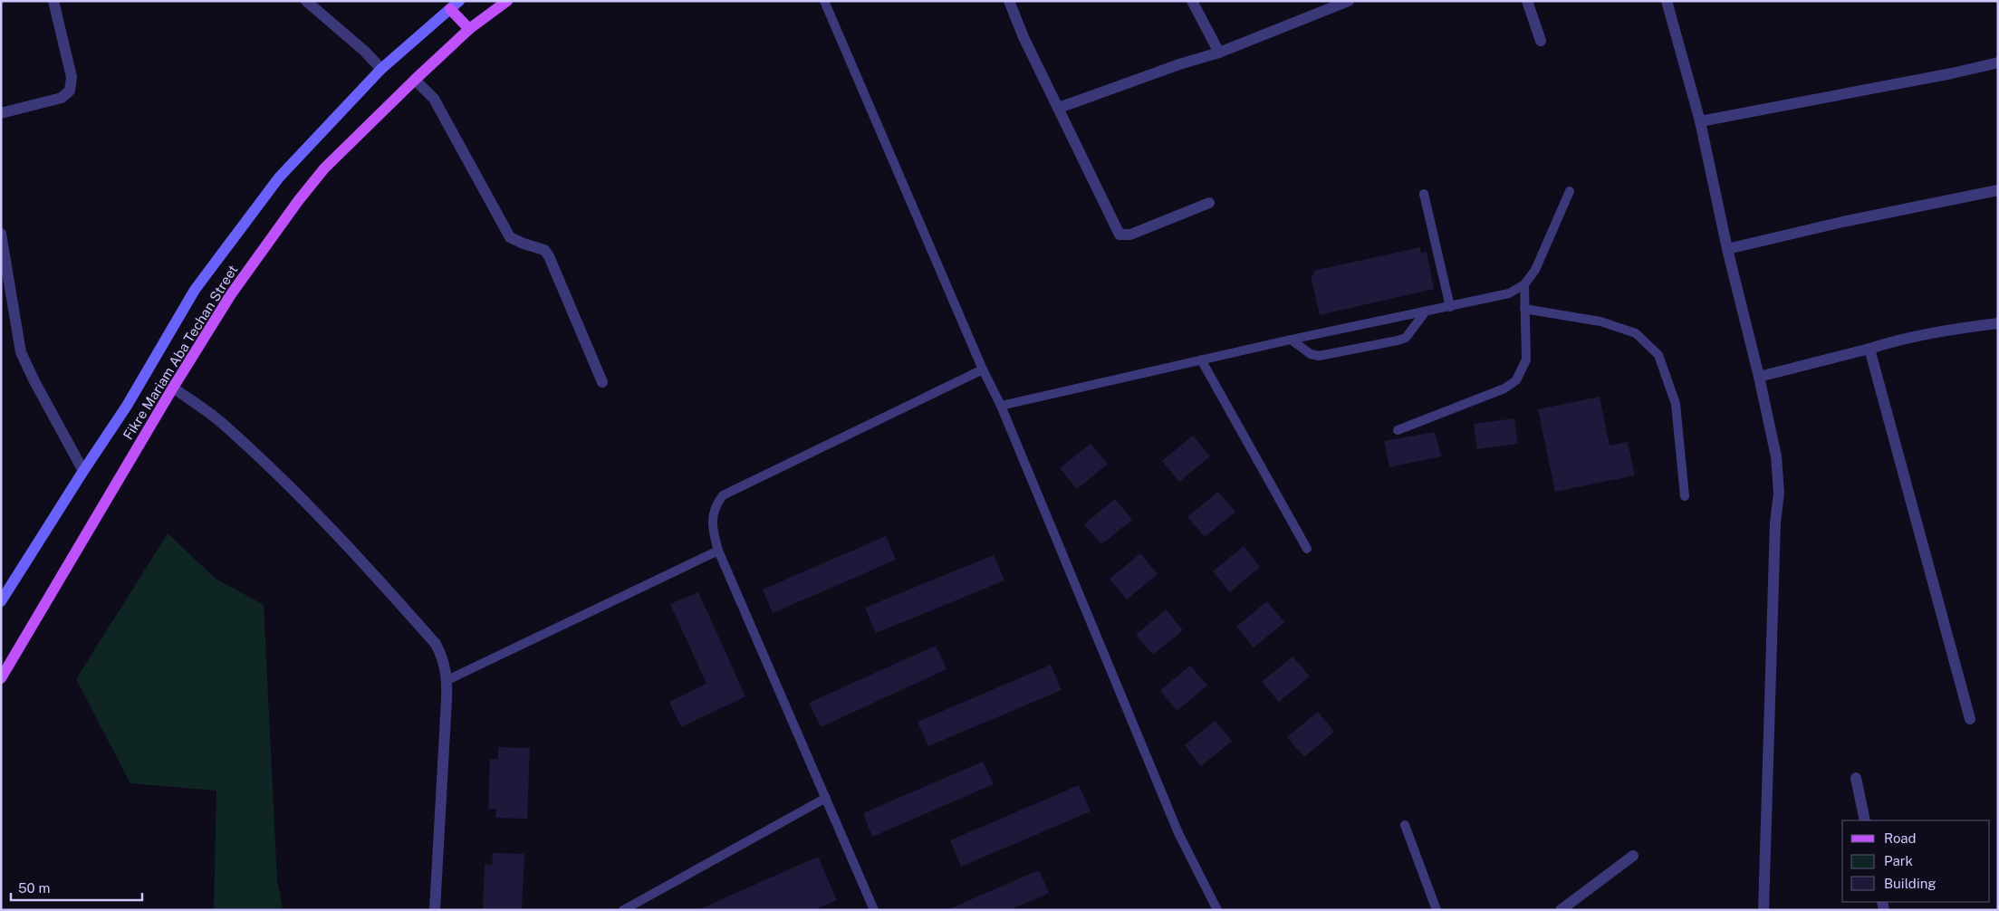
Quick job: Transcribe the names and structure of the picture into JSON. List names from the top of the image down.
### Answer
{
  "streets": {
    "main road": ["Fikre Mariam Aba Techan Street"]
  },
  "legend": ["Road", "Park", "Building"],
  "scale_bar": "50 m"
}
